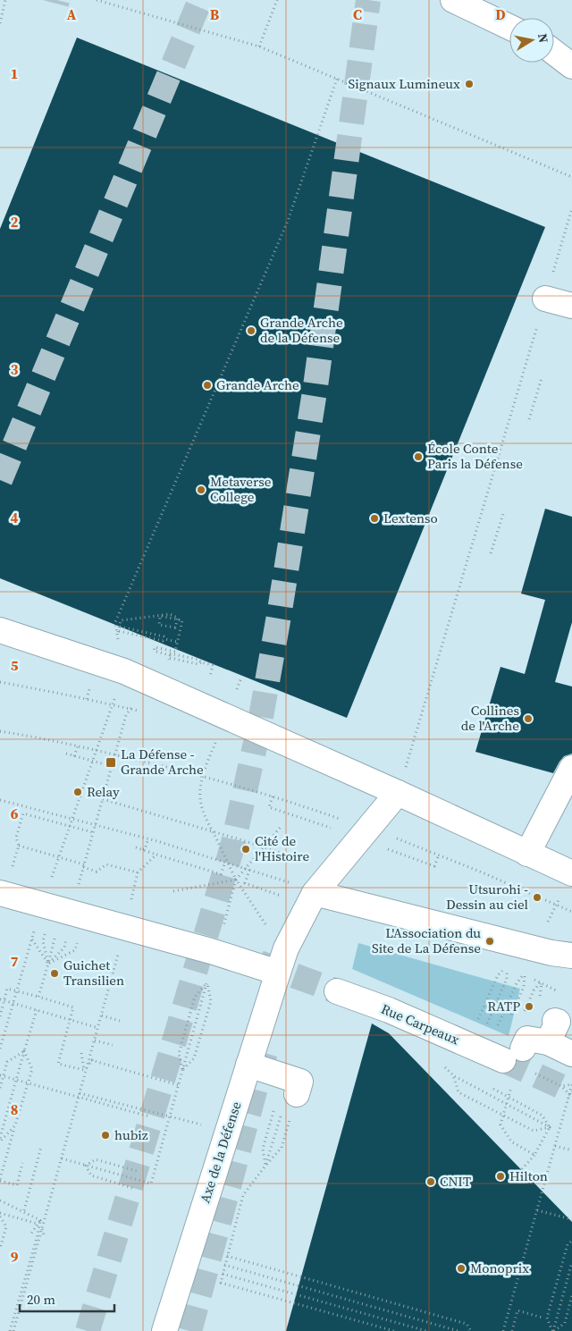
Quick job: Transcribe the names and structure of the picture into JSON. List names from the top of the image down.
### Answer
{
  "streets": {
    "street": ["Rue Carpeaux", "Axe de la Défense"]
  },
  "places": {
    "other": [
      "Signaux Lumineux",
      "Grande Arche de la Défense",
      "Grande Arche",
      "École Conte Paris la Défense",
      "Metaverse College",
      "Lextenso",
      "Collines de l'Arche",
      "Relay",
      "Cité de l'Histoire",
      "Utsurohi - Dessin au ciel",
      "L'Association du Site de La Défense",
      "Guichet Transilien",
      "RATP",
      "hubiz",
      "Hilton",
      "CNIT",
      "Monoprix"
    ],
    "transit": ["La Défense - Grande Arche"]
  },
  "scale_bar": "20 m",
  "north": "right",
  "grid": {
    "columns": [
      "A",
      "B",
      "C",
      "D"
    ],
    "rows": [
      "1",
      "2",
      "3",
      "4",
      "5",
      "6",
      "7",
      "8",
      "9"
    ]
  }
}
